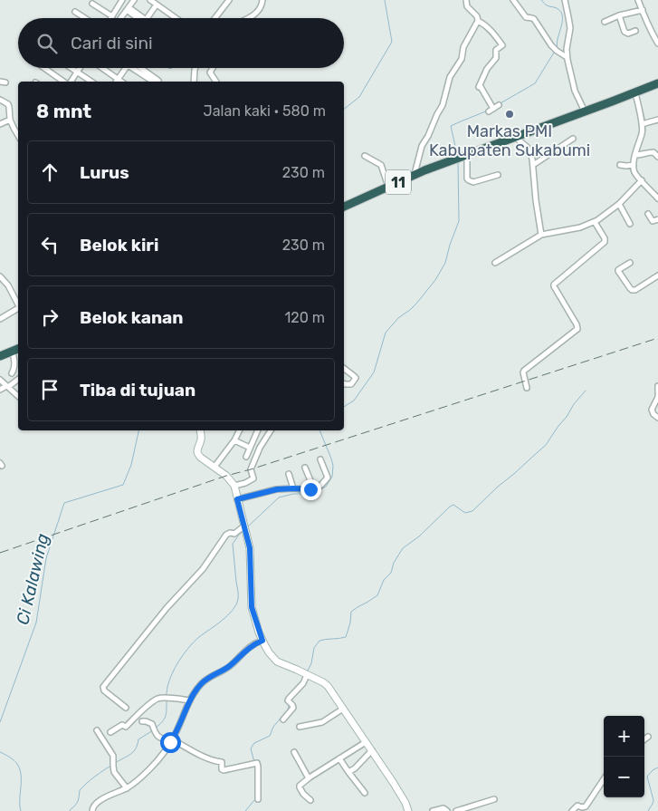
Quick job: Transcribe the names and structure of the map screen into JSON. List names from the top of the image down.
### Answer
{
  "streets": {
    "highway": ["11"]
  },
  "water": ["Ci Kalawing"],
  "places": ["Markas PMI Kabupaten Sukabumi"],
  "page": {
    "search": "Cari di sini",
    "heading": ["8 mnt", "Jalan kaki · 580 m"],
    "list": [
      ["Lurus", "230 m"],
      ["Belok kiri", "230 m"],
      ["Belok kanan", "120 m"],
      "Tiba di tujuan"
    ],
    "map_buttons": ["+", "−"]
  }
}
